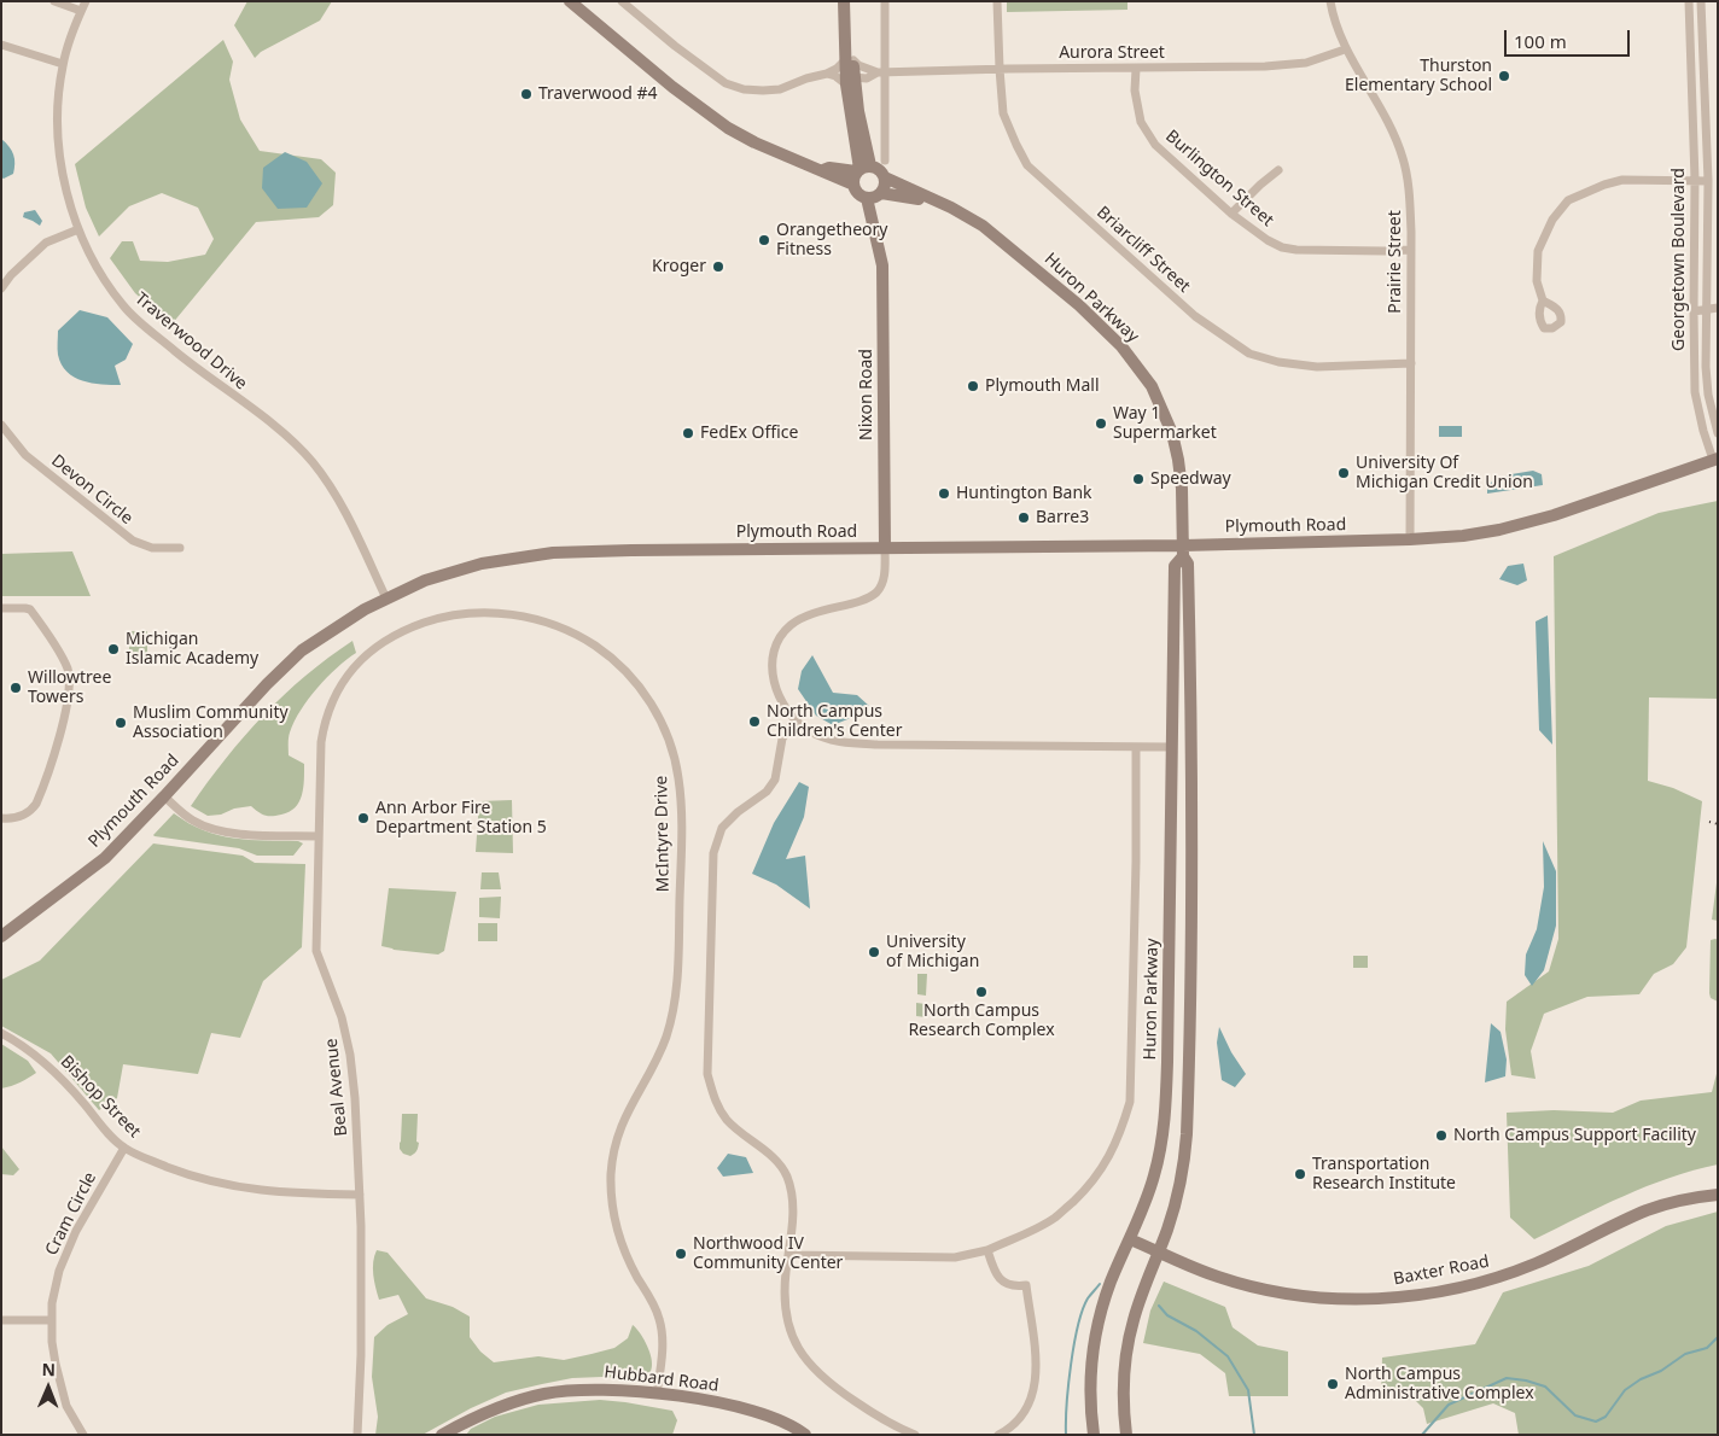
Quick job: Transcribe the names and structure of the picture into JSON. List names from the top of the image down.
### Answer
{
  "streets": {
    "main road": [
      "Huron Parkway",
      "Nixon Road",
      "Plymouth Road",
      "Baxter Road",
      "Hubbard Road"
    ],
    "street": [
      "Aurora Street",
      "Burlington Street",
      "Briarcliff Street",
      "Georgetown Boulevard",
      "Prairie Street",
      "Traverwood Drive",
      "Devon Circle",
      "McIntyre Drive",
      "Beal Avenue",
      "Bishop Street",
      "Cram Circle"
    ]
  },
  "crossings": [
    ["Aurora Street", "Burlington Street"],
    ["Aurora Street", "Briarcliff Street"],
    ["Aurora Street", "Prairie Street"],
    ["Burlington Street", "Prairie Street"],
    ["Briarcliff Street", "Prairie Street"],
    ["Georgetown Boulevard", "Plymouth Road"],
    ["Prairie Street", "Plymouth Road"],
    ["Huron Parkway", "Nixon Road"],
    ["Huron Parkway", "Plymouth Road"],
    ["Huron Parkway", "Baxter Road"],
    ["Traverwood Drive", "Plymouth Road"],
    ["Nixon Road", "Plymouth Road"],
    ["McIntyre Drive", "Beal Avenue"],
    ["McIntyre Drive", "Hubbard Road"],
    ["Beal Avenue", "Bishop Street"],
    ["Bishop Street", "Cram Circle"]
  ],
  "places": [
    "Thurston Elementary School",
    "Traverwood #4",
    "Orangetheory Fitness",
    "Kroger",
    "Plymouth Mall",
    "Way 1 Supermarket",
    "FedEx Office",
    "University Of Michigan Credit Union",
    "Speedway",
    "Huntington Bank",
    "Barre3",
    "Michigan Islamic Academy",
    "Willowtree Towers",
    "North Campus Children's Center",
    "Muslim Community Association",
    "Ann Arbor Fire Department Station 5",
    "University of Michigan",
    "North Campus Research Complex",
    "North Campus Support Facility",
    "Transportation Research Institute",
    "Northwood IV Community Center",
    "North Campus Administrative Complex"
  ],
  "scale_bar": "100 m",
  "north": "top"
}
